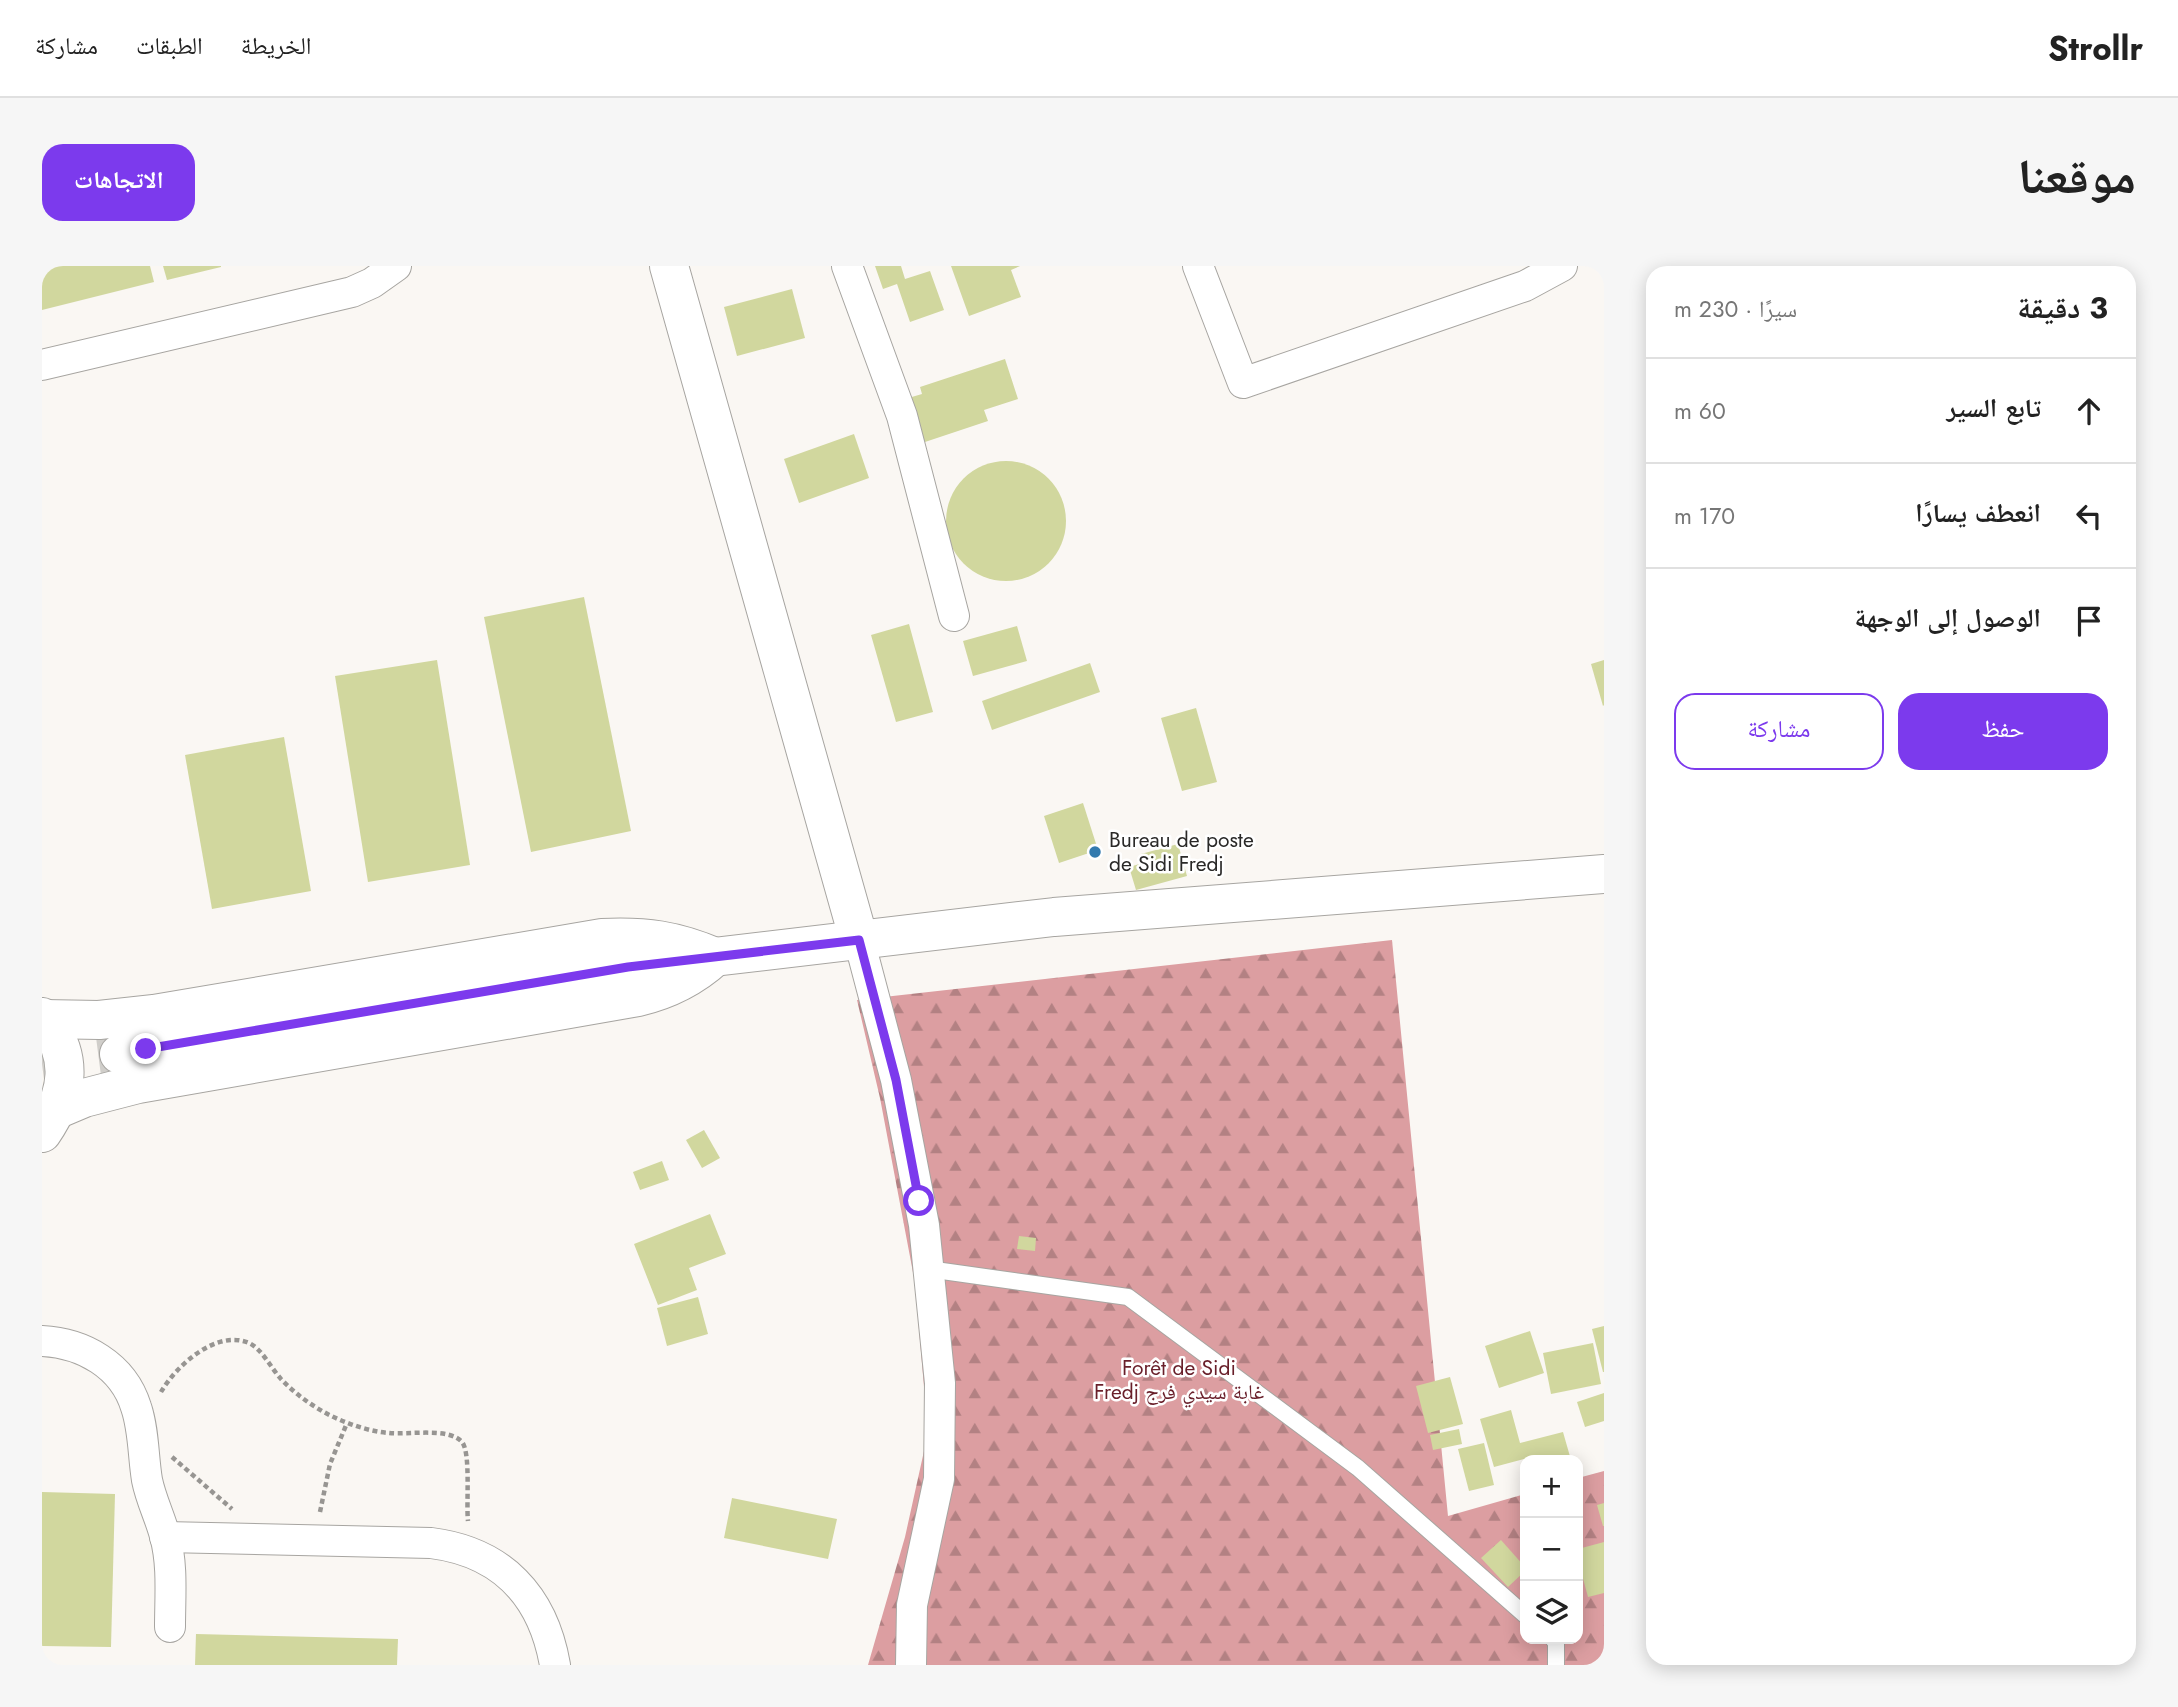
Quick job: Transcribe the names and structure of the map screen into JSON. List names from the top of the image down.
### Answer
{
  "parks": ["Forêt de Sidi Fredj غابة سيدي فرج"],
  "places": ["Bureau de poste de Sidi Fredj"],
  "page": {
    "header": "Strollr",
    "nav": ["الخريطة", "الطبقات", "مشاركة"],
    "title": "موقعنا",
    "buttons": [
      "الاتجاهات",
      ["حفظ", "مشاركة"]
    ],
    "heading": ["3 دقيقة", "سيرًا · 230 m"],
    "list": [
      ["تابع السير", "60 m"],
      ["انعطف يسارًا", "170 m"],
      "الوصول إلى الوجهة"
    ],
    "map_buttons": ["+", "−"]
  }
}
